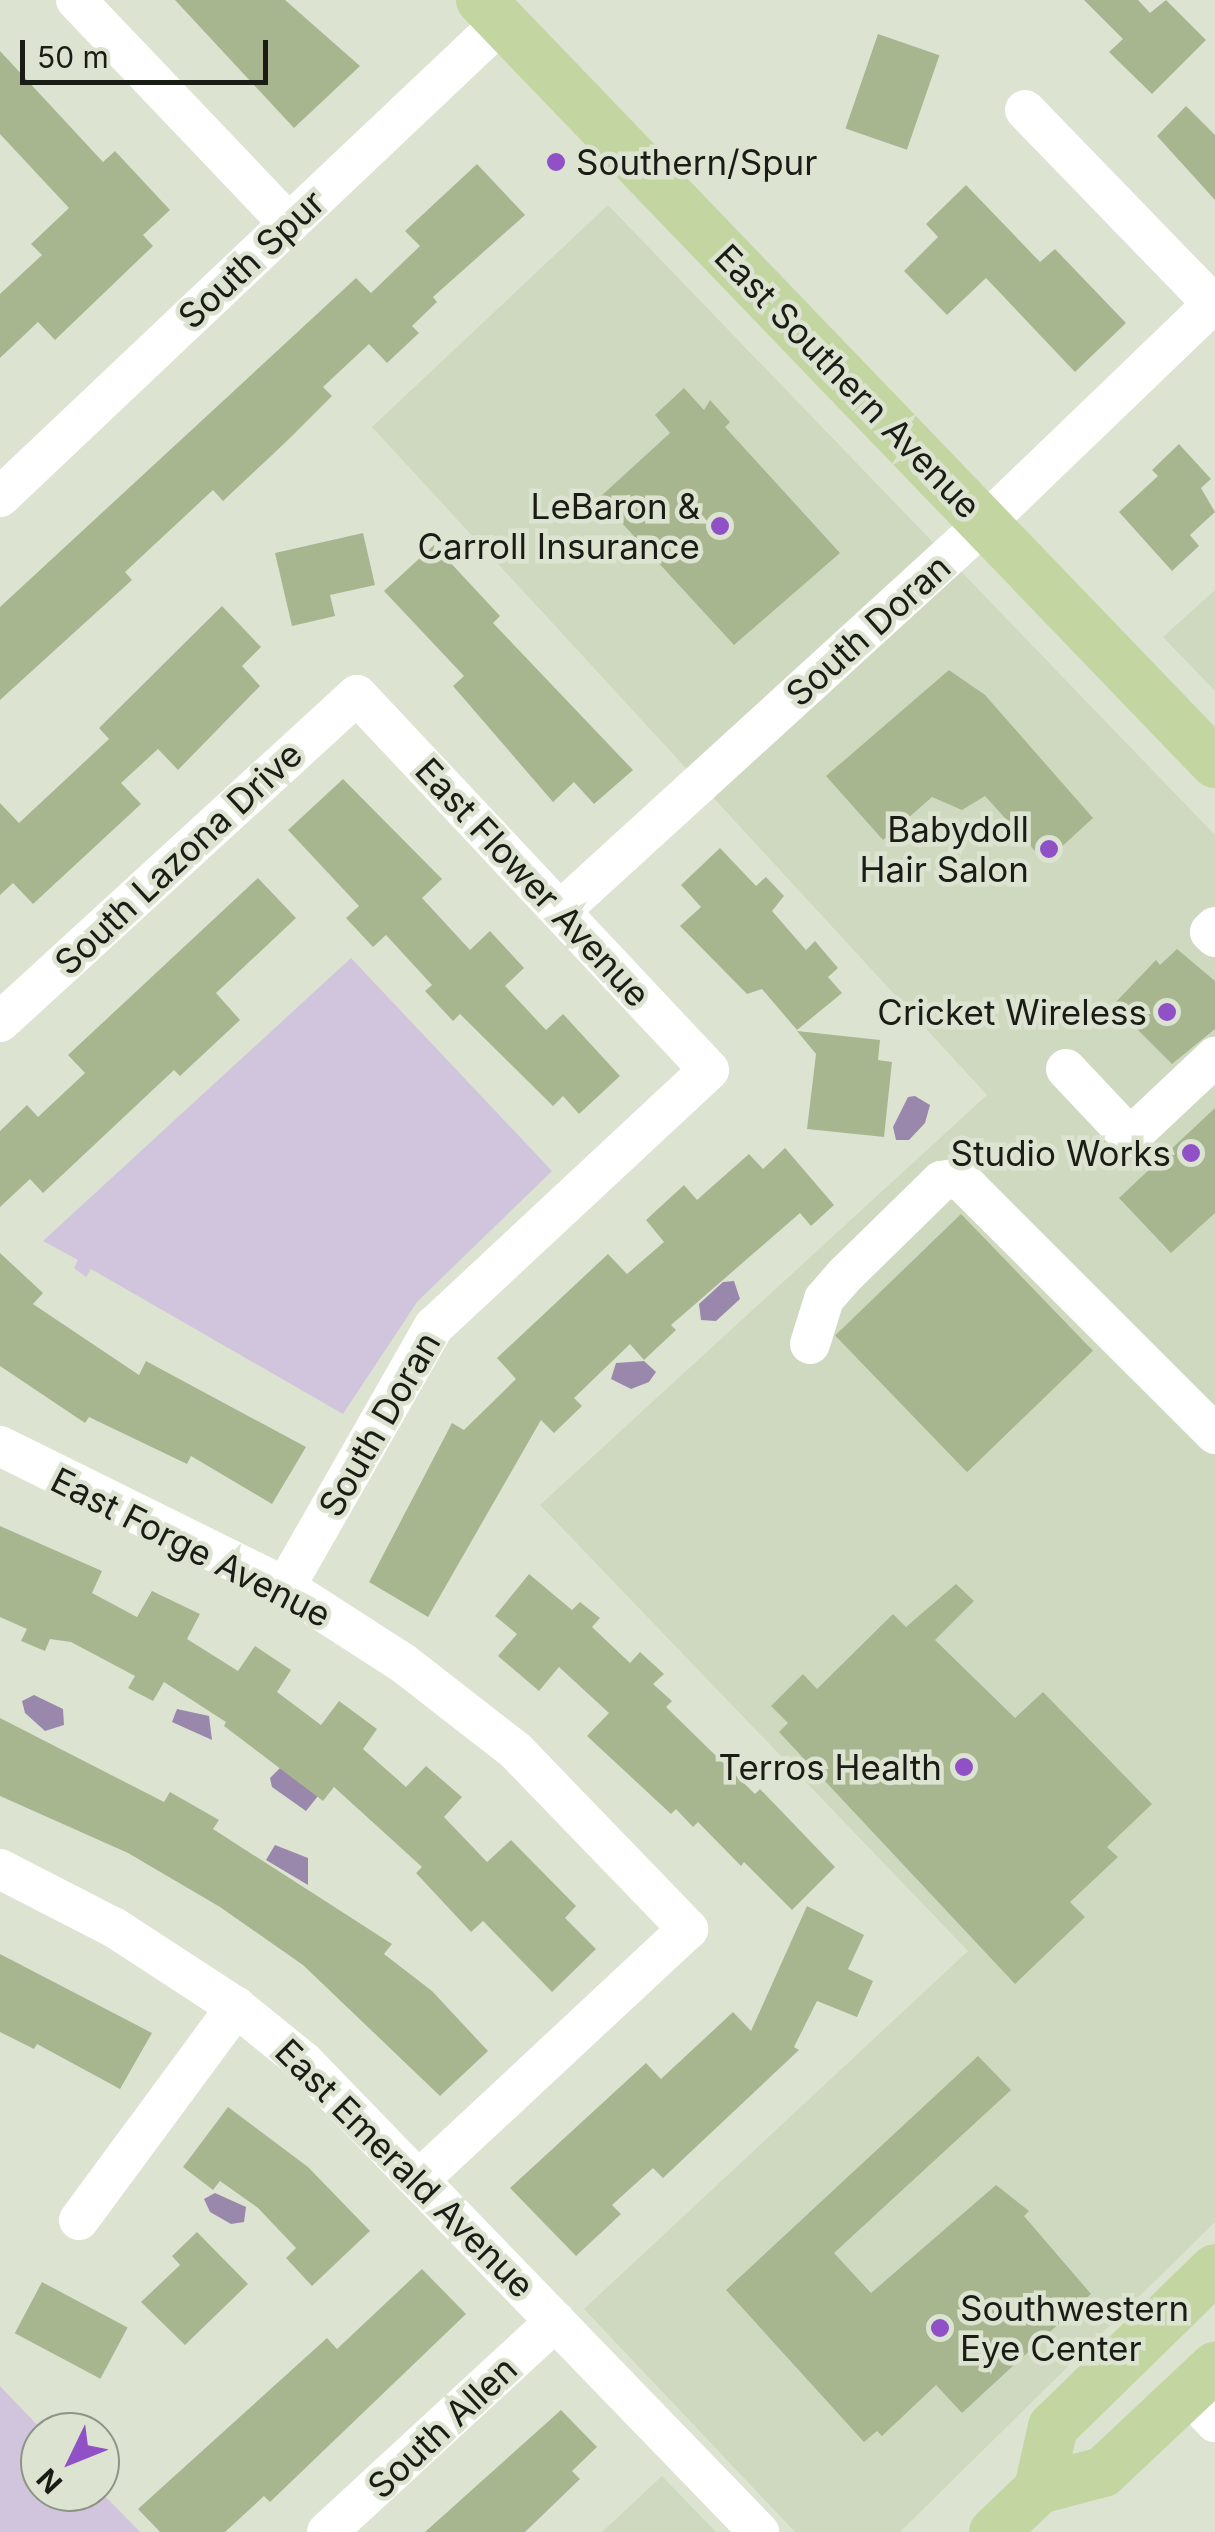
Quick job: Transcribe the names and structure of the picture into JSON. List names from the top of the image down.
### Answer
{
  "streets": {
    "main road": ["East Southern Avenue"],
    "street": [
      "South Spur",
      "South Doran",
      "South Lazona Drive",
      "East Flower Avenue",
      "East Forge Avenue",
      "East Emerald Avenue",
      "South Allen"
    ]
  },
  "crossings": [
    ["South Spur", "East Southern Avenue"],
    ["East Southern Avenue", "South Doran"],
    ["South Doran", "East Flower Avenue"],
    ["South Doran", "East Forge Avenue"],
    ["South Lazona Drive", "East Flower Avenue"],
    ["East Forge Avenue", "East Emerald Avenue"],
    ["East Emerald Avenue", "South Allen"]
  ],
  "places": [
    "Southern/Spur",
    "LeBaron & Carroll Insurance",
    "Babydoll Hair Salon",
    "Cricket Wireless",
    "Studio Works",
    "Terros Health",
    "Southwestern Eye Center"
  ],
  "scale_bar": "50 m",
  "north": "bottom left"
}
